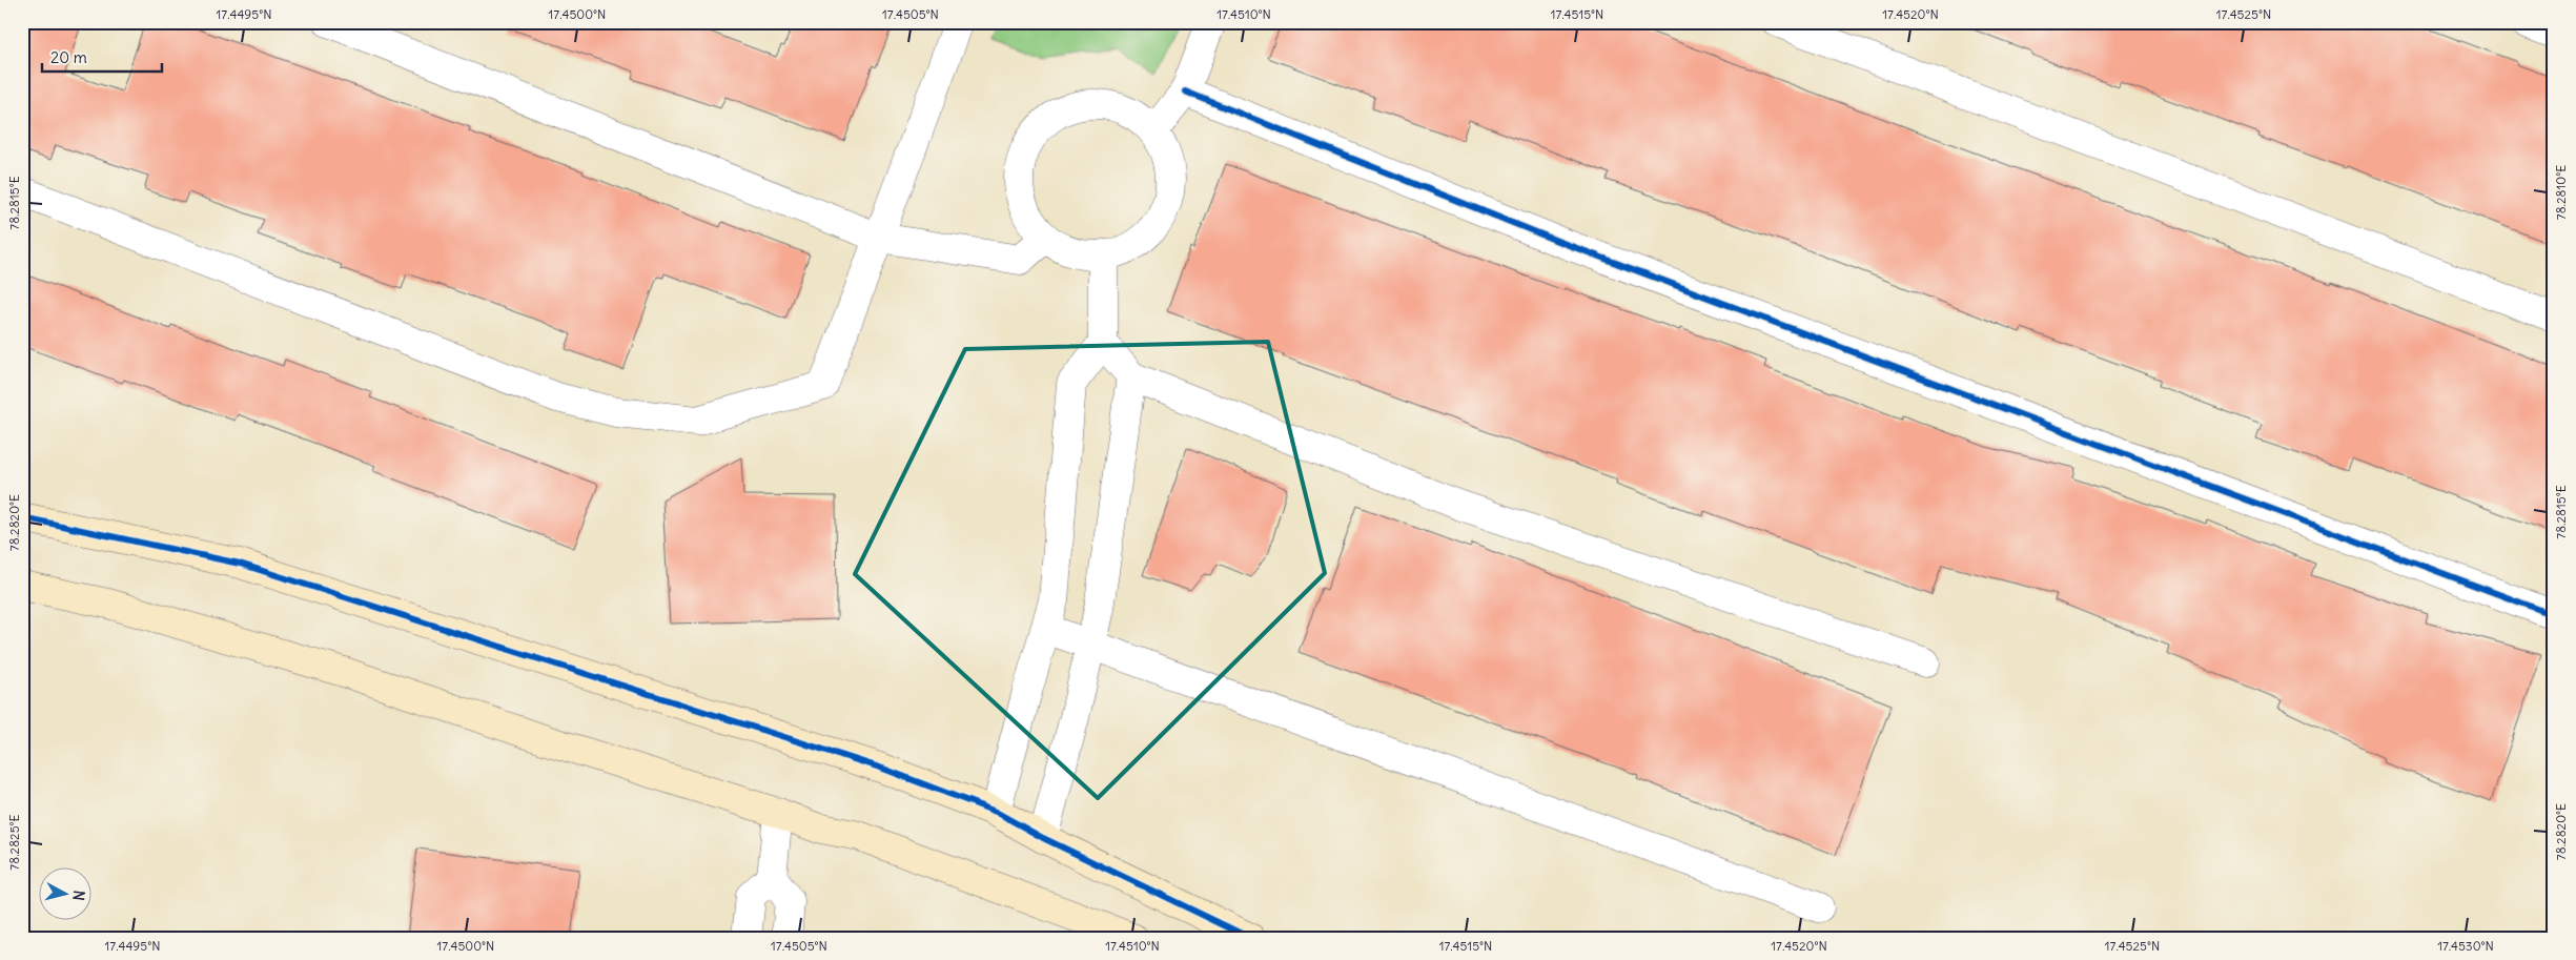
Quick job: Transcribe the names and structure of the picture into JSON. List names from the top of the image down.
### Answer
{
  "scale_bar": "20 m",
  "north": "right",
  "coordinates": [
    "17.4495°N",
    "17.4500°N",
    "17.4505°N",
    "17.4510°N",
    "17.4515°N",
    "17.4520°N",
    "17.4525°N",
    "78.2810°E",
    "78.2815°E",
    "78.2820°E",
    "78.2825°E",
    "17.4530°N"
  ]
}
